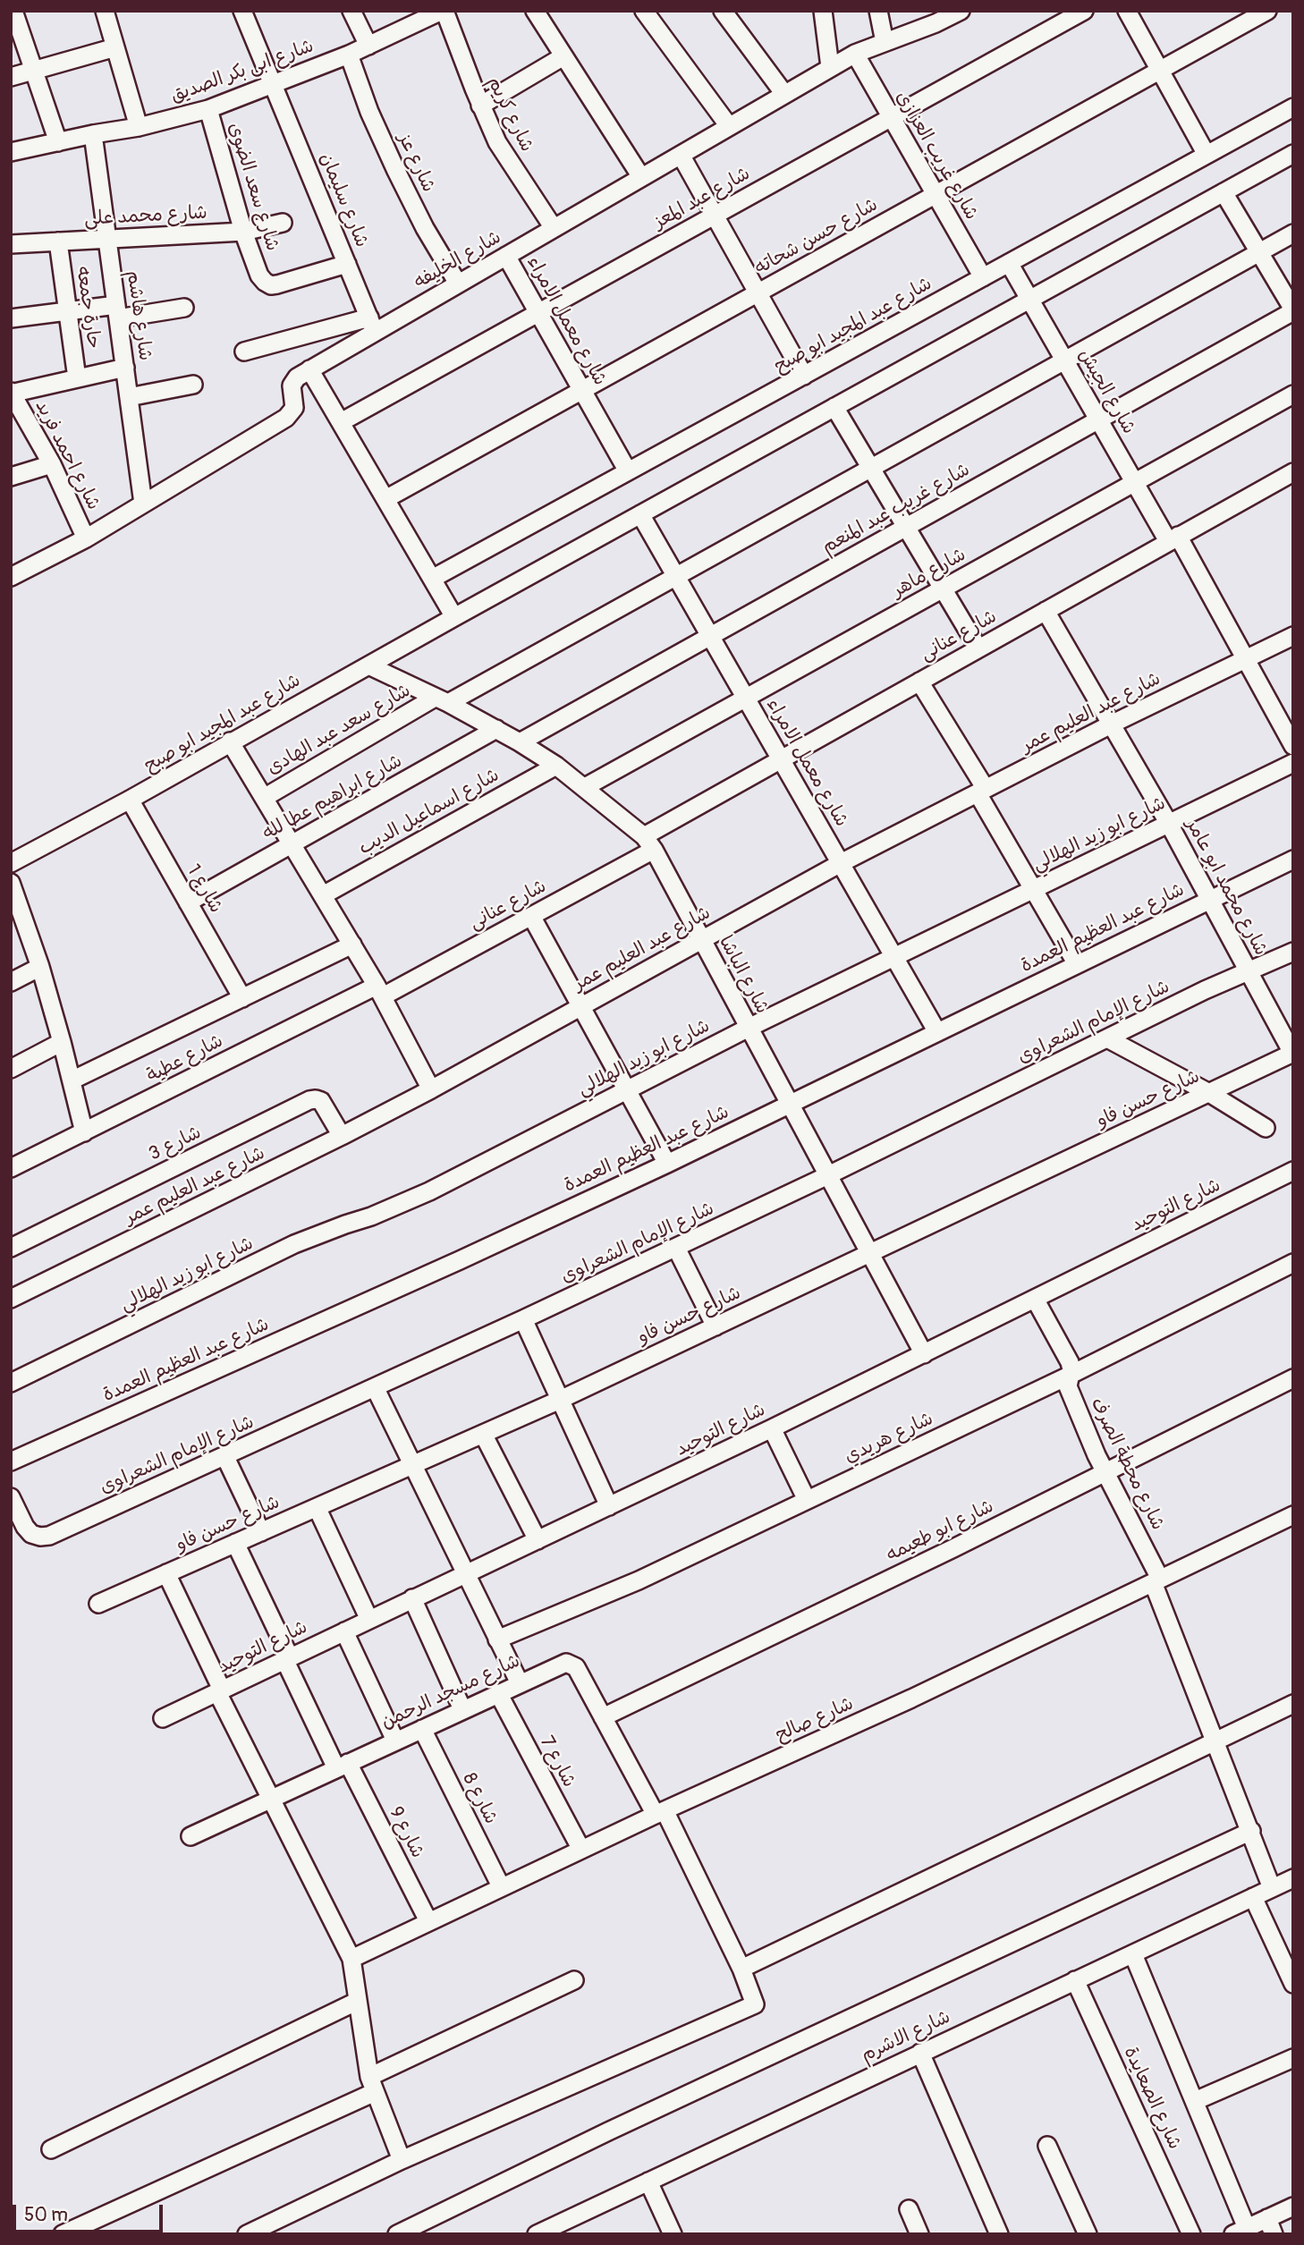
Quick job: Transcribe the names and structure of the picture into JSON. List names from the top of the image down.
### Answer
{
  "streets": {
    "street": [
      "شارع ابى بكر الصديق",
      "شارع كريم",
      "شارع غريب العزازى",
      "شارع عز",
      "شارع سعد الضوى",
      "شارع عبد المعز",
      "شارع سليمان",
      "شارع محمد على",
      "شارع حسن شحاته",
      "شارع الخليفه",
      "حارة جمعه",
      "شارع هاشم",
      "شارع معمل الامراء",
      "شارع عبد المجيد ابو صبح",
      "شارع الجيش",
      "شارع احمد فريد",
      "شارع غريب عبد المنعم",
      "شارع ماهر",
      "شارع عنانى",
      "شارع عبد العليم عمر",
      "شارع سعد عبد الهادى",
      "شارع ابراهيم عطا لله",
      "شارع اسماعيل الديب",
      "شارع ابو زيد الهلالي",
      "شارع محمد ابو عامر",
      "شارع 1",
      "شارع عبد العظيم العمدة",
      "شارع الباشا",
      "شارع الإمام الشعراوى",
      "شارع عطية",
      "شارع حسن فاو",
      "شارع 3",
      "شارع التوحيد",
      "شارع هريدي",
      "شارع محطة الصرف",
      "شارع ابو طعيمه",
      "شارع مسجد الرحمن",
      "شارع صالح",
      "شارع 7",
      "شارع 8",
      "شارع 9",
      "شارع الاشرم",
      "شارع الصعايدة"
    ]
  },
  "crossings": [
    ["شارع ابى بكر الصديق", "شارع كريم"],
    ["شارع ابى بكر الصديق", "شارع عز"],
    ["شارع ابى بكر الصديق", "شارع سعد الضوى"],
    ["شارع ابى بكر الصديق", "شارع سليمان"],
    ["شارع ابى بكر الصديق", "شارع هاشم"],
    ["شارع كريم", "شارع الخليفه"],
    ["شارع غريب العزازى", "شارع عبد المعز"],
    ["شارع غريب العزازى", "شارع حسن شحاته"],
    ["شارع غريب العزازى", "شارع الخليفه"],
    ["شارع غريب العزازى", "شارع عبد المجيد ابو صبح"],
    ["شارع عز", "شارع الخليفه"],
    ["شارع سعد الضوى", "شارع سليمان"],
    ["شارع سعد الضوى", "شارع محمد على"],
    ["شارع عبد المعز", "شارع معمل الامراء"],
    ["شارع سليمان", "شارع الخليفه"],
    ["شارع محمد على", "حارة جمعه"],
    ["شارع محمد على", "شارع هاشم"],
    ["شارع حسن شحاته", "شارع معمل الامراء"],
    ["شارع الخليفه", "شارع هاشم"],
    ["شارع الخليفه", "شارع معمل الامراء"],
    ["شارع الخليفه", "شارع احمد فريد"],
    ["شارع معمل الامراء", "شارع عبد المجيد ابو صبح"],
    ["شارع معمل الامراء", "شارع غريب عبد المنعم"],
    ["شارع معمل الامراء", "شارع ماهر"],
    ["شارع معمل الامراء", "شارع عنانى"],
    ["شارع معمل الامراء", "شارع عبد العليم عمر"],
    ["شارع معمل الامراء", "شارع سعد عبد الهادى"],
    ["شارع معمل الامراء", "شارع ابو زيد الهلالي"],
    ["شارع معمل الامراء", "شارع عبد العظيم العمدة"],
    ["شارع عبد المجيد ابو صبح", "شارع الجيش"],
    ["شارع عبد المجيد ابو صبح", "شارع 1"],
    ["شارع عبد المجيد ابو صبح", "شارع الباشا"],
    ["شارع الجيش", "شارع غريب عبد المنعم"],
    ["شارع الجيش", "شارع ماهر"],
    ["شارع الجيش", "شارع عنانى"],
    ["شارع الجيش", "شارع عبد العليم عمر"],
    ["شارع الجيش", "شارع سعد عبد الهادى"],
    ["شارع غريب عبد المنعم", "شارع الباشا"],
    ["شارع ماهر", "شارع الباشا"],
    ["شارع عنانى", "شارع محمد ابو عامر"],
    ["شارع عنانى", "شارع الباشا"],
    ["شارع عنانى", "شارع عطية"],
    ["شارع عبد العليم عمر", "شارع محمد ابو عامر"],
    ["شارع عبد العليم عمر", "شارع الباشا"],
    ["شارع عبد العليم عمر", "شارع 3"],
    ["شارع سعد عبد الهادى", "شارع الباشا"],
    ["شارع ابراهيم عطا لله", "شارع 1"],
    ["شارع ابراهيم عطا لله", "شارع الباشا"],
    ["شارع اسماعيل الديب", "شارع الباشا"],
    ["شارع ابو زيد الهلالي", "شارع محمد ابو عامر"],
    ["شارع ابو زيد الهلالي", "شارع الباشا"],
    ["شارع محمد ابو عامر", "شارع عبد العظيم العمدة"],
    ["شارع محمد ابو عامر", "شارع الإمام الشعراوى"],
    ["شارع محمد ابو عامر", "شارع حسن فاو"],
    ["شارع عبد العظيم العمدة", "شارع الباشا"],
    ["شارع الباشا", "شارع الإمام الشعراوى"],
    ["شارع الباشا", "شارع حسن فاو"],
    ["شارع الباشا", "شارع التوحيد"],
    ["شارع حسن فاو", "شارع 9"],
    ["شارع التوحيد", "شارع محطة الصرف"],
    ["شارع التوحيد", "شارع 9"],
    ["شارع هريدي", "شارع محطة الصرف"],
    ["شارع محطة الصرف", "شارع ابو طعيمه"],
    ["شارع محطة الصرف", "شارع صالح"],
    ["شارع محطة الصرف", "شارع الاشرم"],
    ["شارع ابو طعيمه", "شارع مسجد الرحمن"],
    ["شارع مسجد الرحمن", "شارع صالح"],
    ["شارع مسجد الرحمن", "شارع 7"],
    ["شارع مسجد الرحمن", "شارع 8"],
    ["شارع مسجد الرحمن", "شارع 9"],
    ["شارع صالح", "شارع 7"],
    ["شارع صالح", "شارع 8"],
    ["شارع صالح", "شارع 9"],
    ["شارع الاشرم", "شارع الصعايدة"]
  ],
  "scale_bar": "50 m"
}
